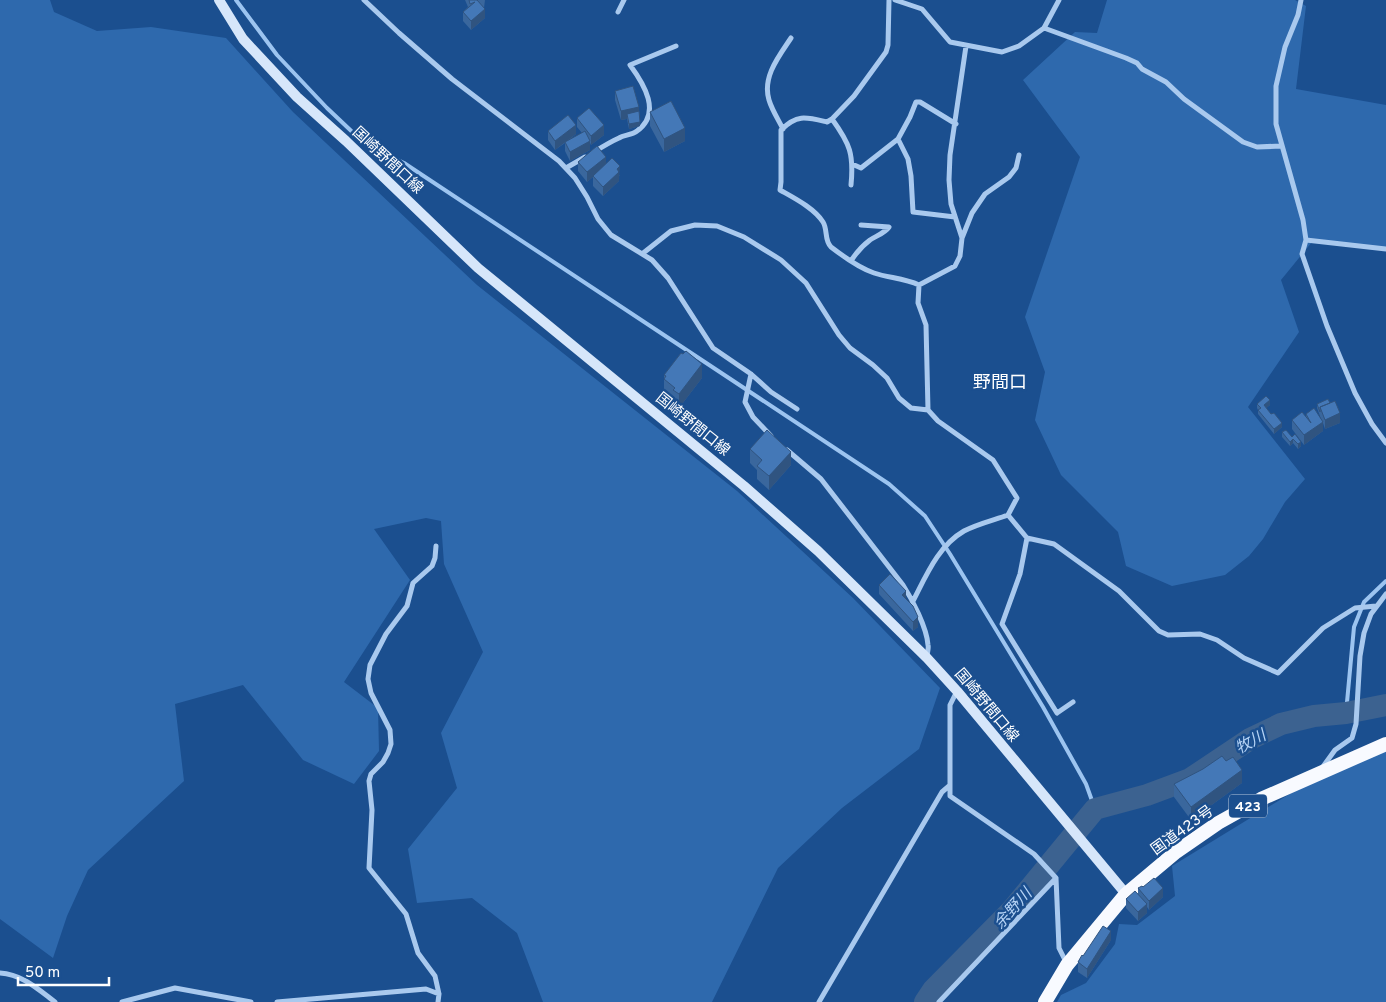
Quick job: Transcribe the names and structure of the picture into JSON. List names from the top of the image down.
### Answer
{
  "streets": {
    "highway": ["423", "国道423号"],
    "main road": ["国崎野間口線"]
  },
  "crossings": [
    ["国崎野間口線", "国道423号"]
  ],
  "districts": ["野間口"],
  "water": ["牧川", "余野川"],
  "scale_bar": "50 m"
}
